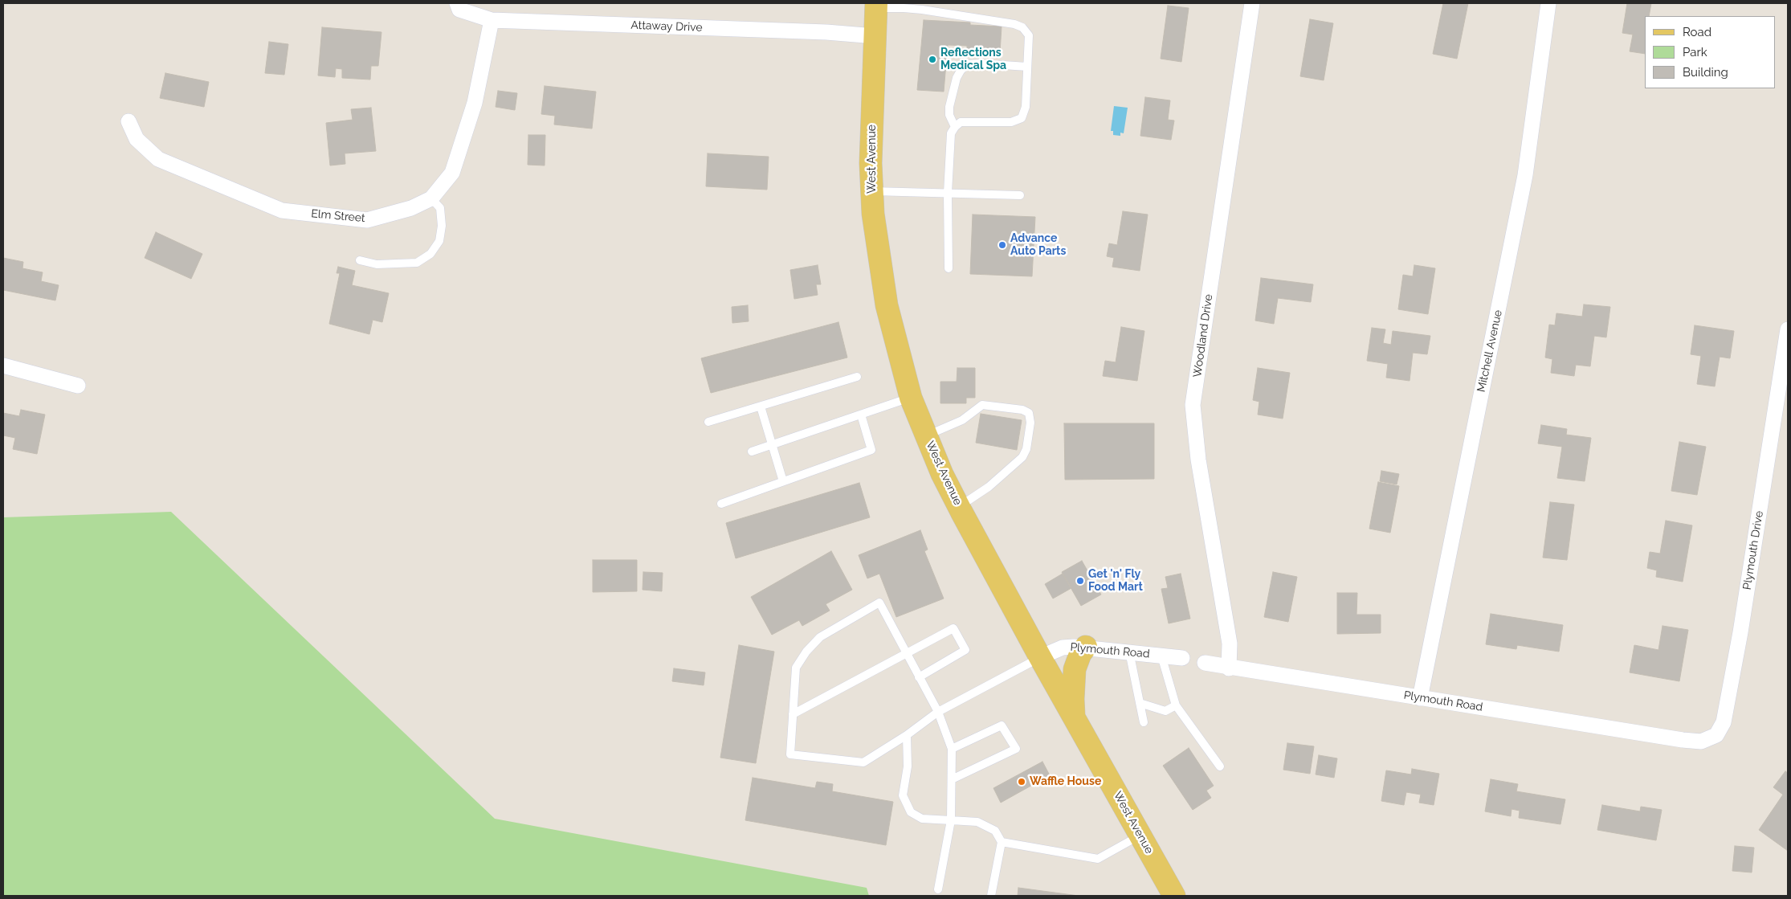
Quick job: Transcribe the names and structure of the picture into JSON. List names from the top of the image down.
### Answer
{
  "streets": {
    "main road": ["West Avenue"],
    "street": [
      "Attaway Drive",
      "Elm Street",
      "Woodland Drive",
      "Mitchell Avenue",
      "Plymouth Drive",
      "Plymouth Road"
    ]
  },
  "crossings": [
    ["Attaway Drive", "West Avenue"],
    ["Attaway Drive", "Elm Street"],
    ["West Avenue", "Plymouth Road"],
    ["Woodland Drive", "Plymouth Road"],
    ["Mitchell Avenue", "Plymouth Road"],
    ["Plymouth Drive", "Plymouth Road"]
  ],
  "places": [
    "Reflections Medical Spa",
    "Advance Auto Parts",
    "Get 'n' Fly Food Mart",
    "Waffle House"
  ],
  "legend": ["Road", "Park", "Building"]
}
